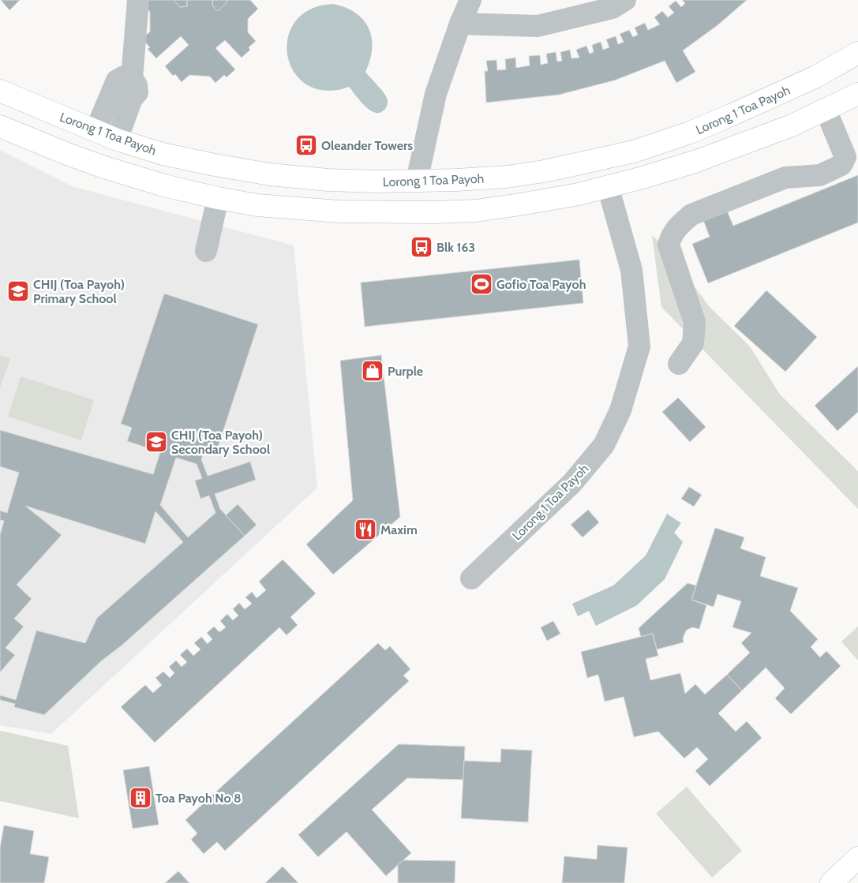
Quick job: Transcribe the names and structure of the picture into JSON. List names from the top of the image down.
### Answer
{
  "streets": {
    "main road": ["Lorong 1 Toa Payoh"]
  },
  "places": {
    "bus stop": ["Oleander Towers", "Blk 163"],
    "sports": ["Gofio Toa Payoh"],
    "school or university": ["CHIJ (Toa Payoh) Primary School", "CHIJ (Toa Payoh) Secondary School"],
    "shop": ["Purple"],
    "restaurant": ["Maxim"],
    "building": ["Toa Payoh No 8"]
  }
}
